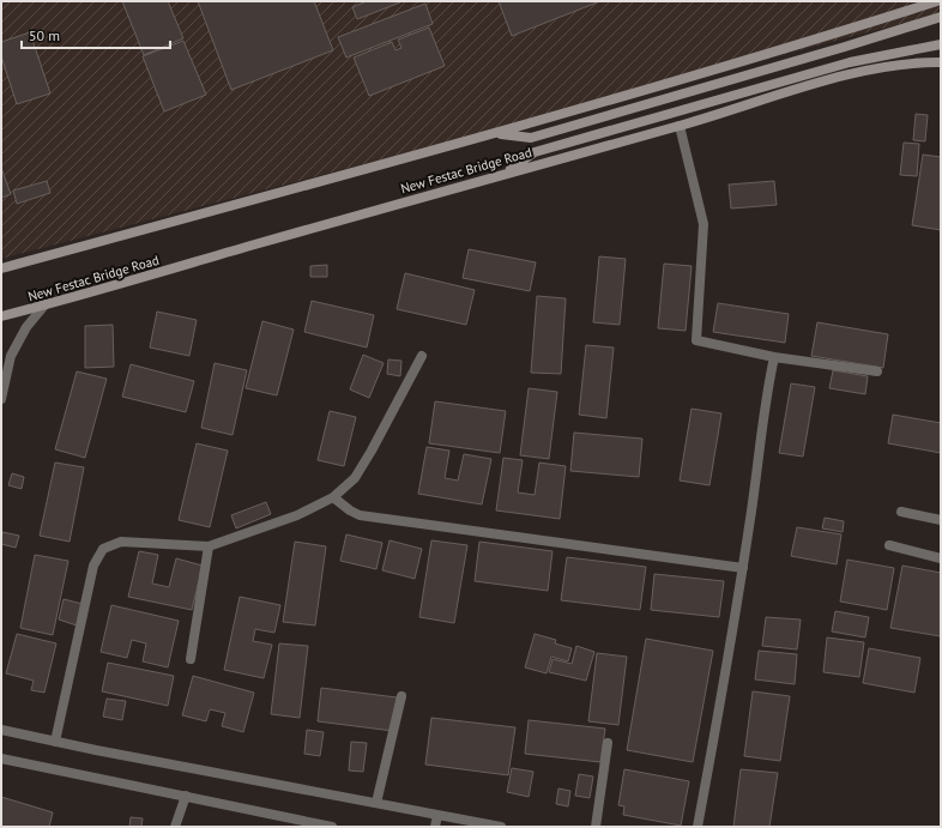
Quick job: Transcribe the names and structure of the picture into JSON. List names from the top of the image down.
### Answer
{
  "streets": {
    "main road": ["New Festac Bridge Road"]
  },
  "scale_bar": "50 m"
}
